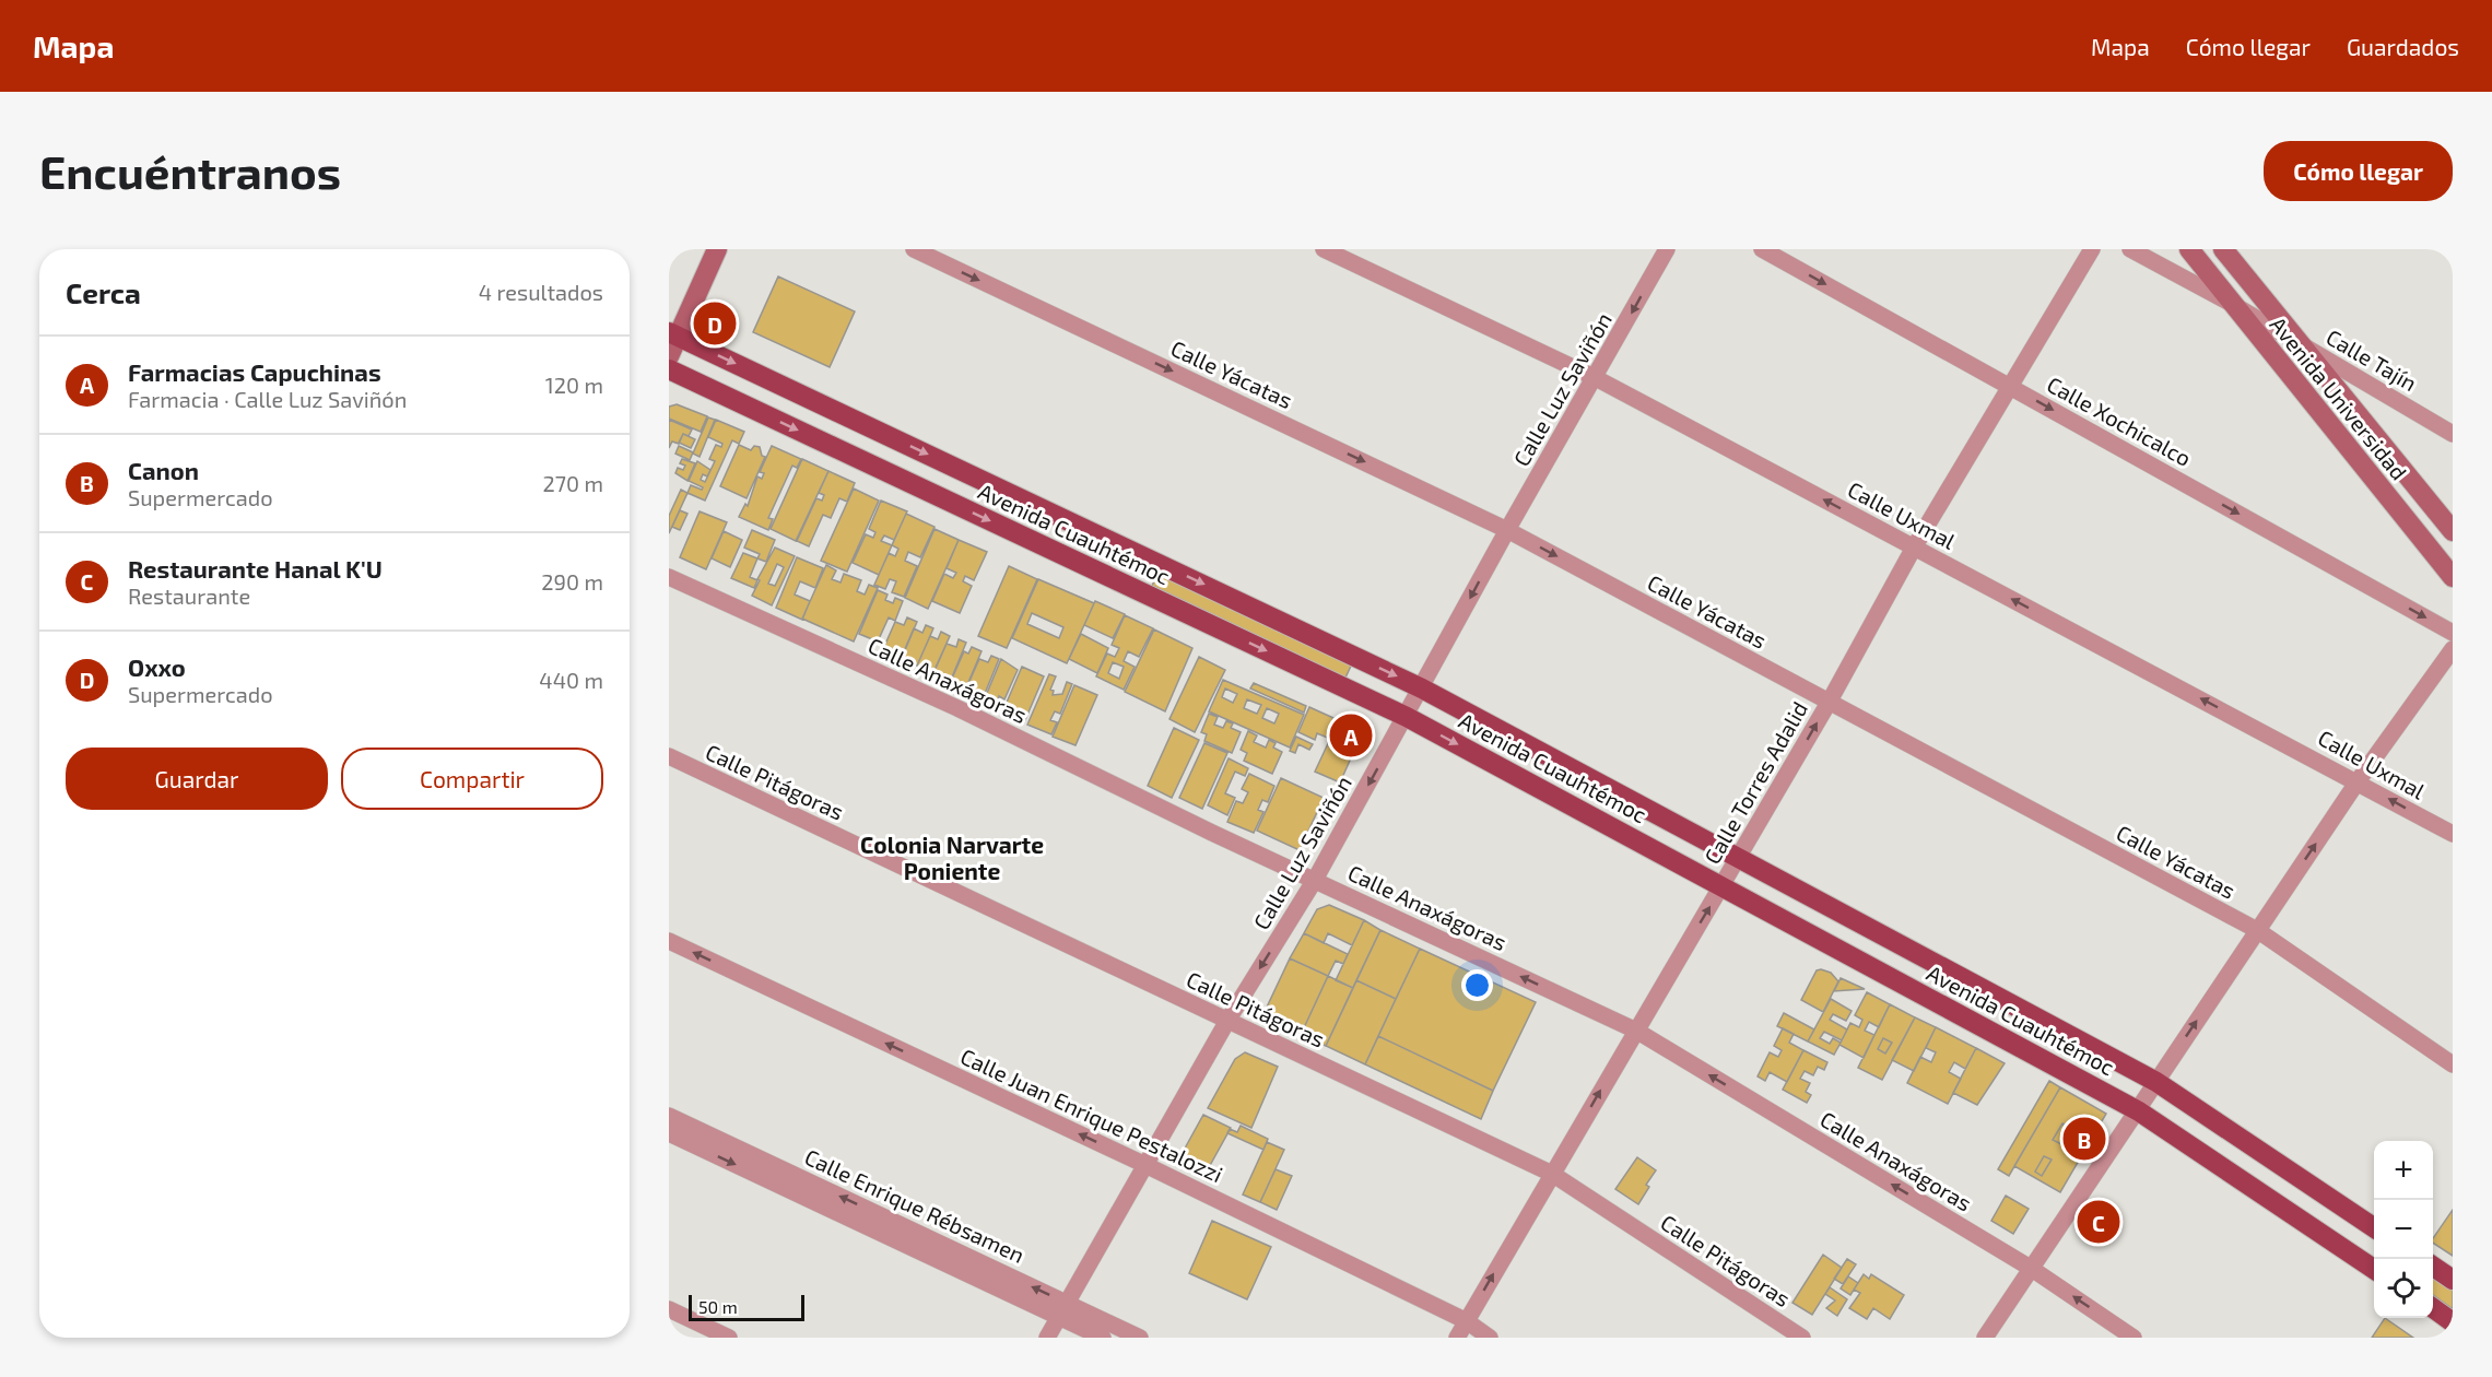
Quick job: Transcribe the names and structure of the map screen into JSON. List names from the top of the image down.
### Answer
{
  "streets": {
    "main road": ["Avenida Universidad", "Avenida Cuauhtémoc"],
    "street": [
      "Calle Tajín",
      "Calle Yácatas",
      "Calle Luz Saviñón",
      "Calle Xochicalco",
      "Calle Uxmal",
      "Calle Anaxágoras",
      "Calle Pitágoras",
      "Calle Torres Adalid",
      "Calle Juan Enrique Pestalozzi",
      "Calle Enrique Rébsamen"
    ]
  },
  "crossings": [
    ["Calle Tajín", "Avenida Universidad"],
    ["Calle Yácatas", "Calle Luz Saviñón"],
    ["Calle Yácatas", "Calle Torres Adalid"],
    ["Calle Luz Saviñón", "Calle Uxmal"],
    ["Calle Luz Saviñón", "Avenida Cuauhtémoc"],
    ["Calle Luz Saviñón", "Calle Anaxágoras"],
    ["Calle Luz Saviñón", "Calle Pitágoras"],
    ["Calle Luz Saviñón", "Calle Juan Enrique Pestalozzi"],
    ["Calle Luz Saviñón", "Calle Enrique Rébsamen"],
    ["Calle Xochicalco", "Calle Torres Adalid"],
    ["Calle Uxmal", "Calle Torres Adalid"],
    ["Avenida Cuauhtémoc", "Calle Torres Adalid"],
    ["Calle Anaxágoras", "Calle Torres Adalid"],
    ["Calle Pitágoras", "Calle Torres Adalid"],
    ["Calle Torres Adalid", "Calle Juan Enrique Pestalozzi"]
  ],
  "one_way": [
    "Calle Yácatas",
    "Calle Luz Saviñón",
    "Calle Xochicalco",
    "Calle Uxmal",
    "Avenida Cuauhtémoc",
    "Calle Anaxágoras",
    "Calle Torres Adalid",
    "Calle Juan Enrique Pestalozzi"
  ],
  "districts": ["Colonia Narvarte Poniente"],
  "scale_bar": "50 m",
  "page": {
    "header": "Mapa",
    "nav": ["Mapa", "Cómo llegar", "Guardados"],
    "buttons": [
      "Cómo llegar",
      ["Guardar", "Compartir"]
    ],
    "title": "Encuéntranos",
    "heading": ["Cerca", "4 resultados"],
    "pins": [
      "D",
      "A",
      "B",
      "C"
    ],
    "list": [
      {
        "mark": "A",
        "name": "Farmacias Capuchinas",
        "note": "Farmacia · Calle Luz Saviñón",
        "value": "120 m"
      },
      {
        "mark": "B",
        "name": "Canon",
        "note": "Supermercado",
        "value": "270 m"
      },
      {
        "mark": "C",
        "name": "Restaurante Hanal K'U",
        "note": "Restaurante",
        "value": "290 m"
      },
      {
        "mark": "D",
        "name": "Oxxo",
        "note": "Supermercado",
        "value": "440 m"
      }
    ],
    "map_buttons": ["+", "−"],
    "scale": "50 m"
  }
}
